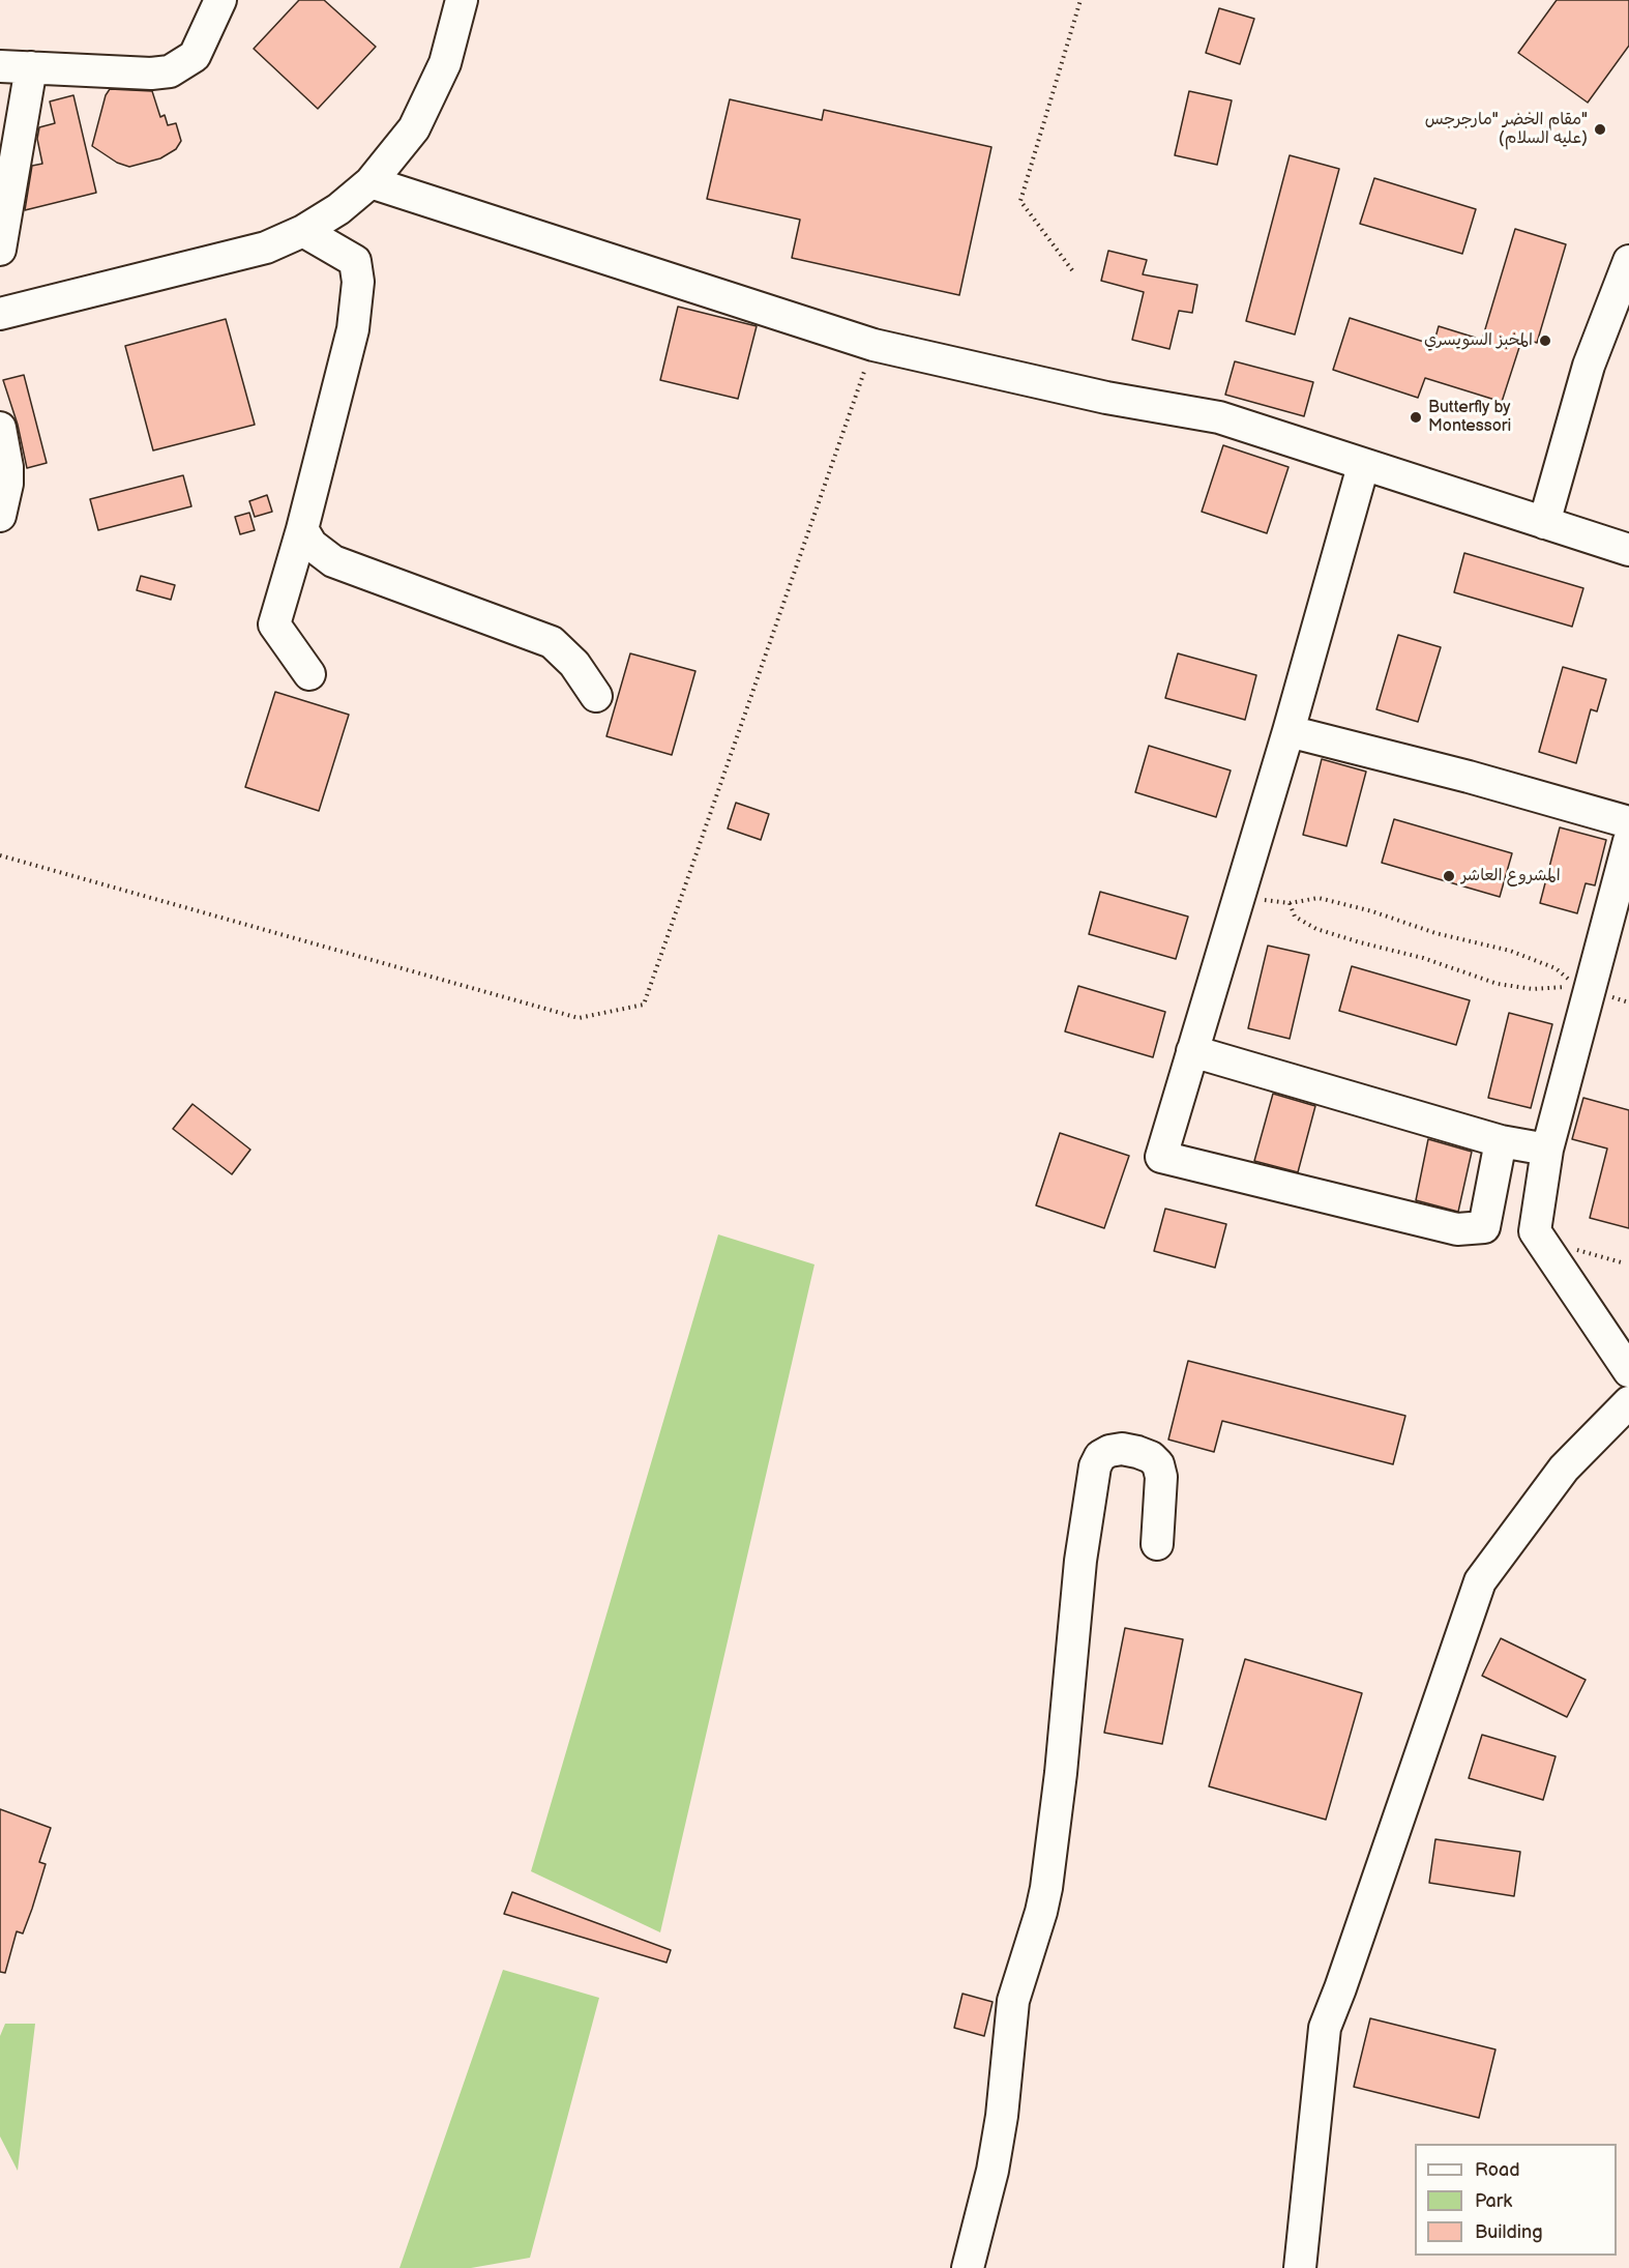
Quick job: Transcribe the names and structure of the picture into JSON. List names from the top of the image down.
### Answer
{
  "places": [
    "مقام الخضر \"مارجرجس\" (عليه السلام)",
    "المخبز السويسري",
    "Butterfly by Montessori",
    "المشروع العاشر"
  ],
  "legend": ["Road", "Park", "Building"]
}
